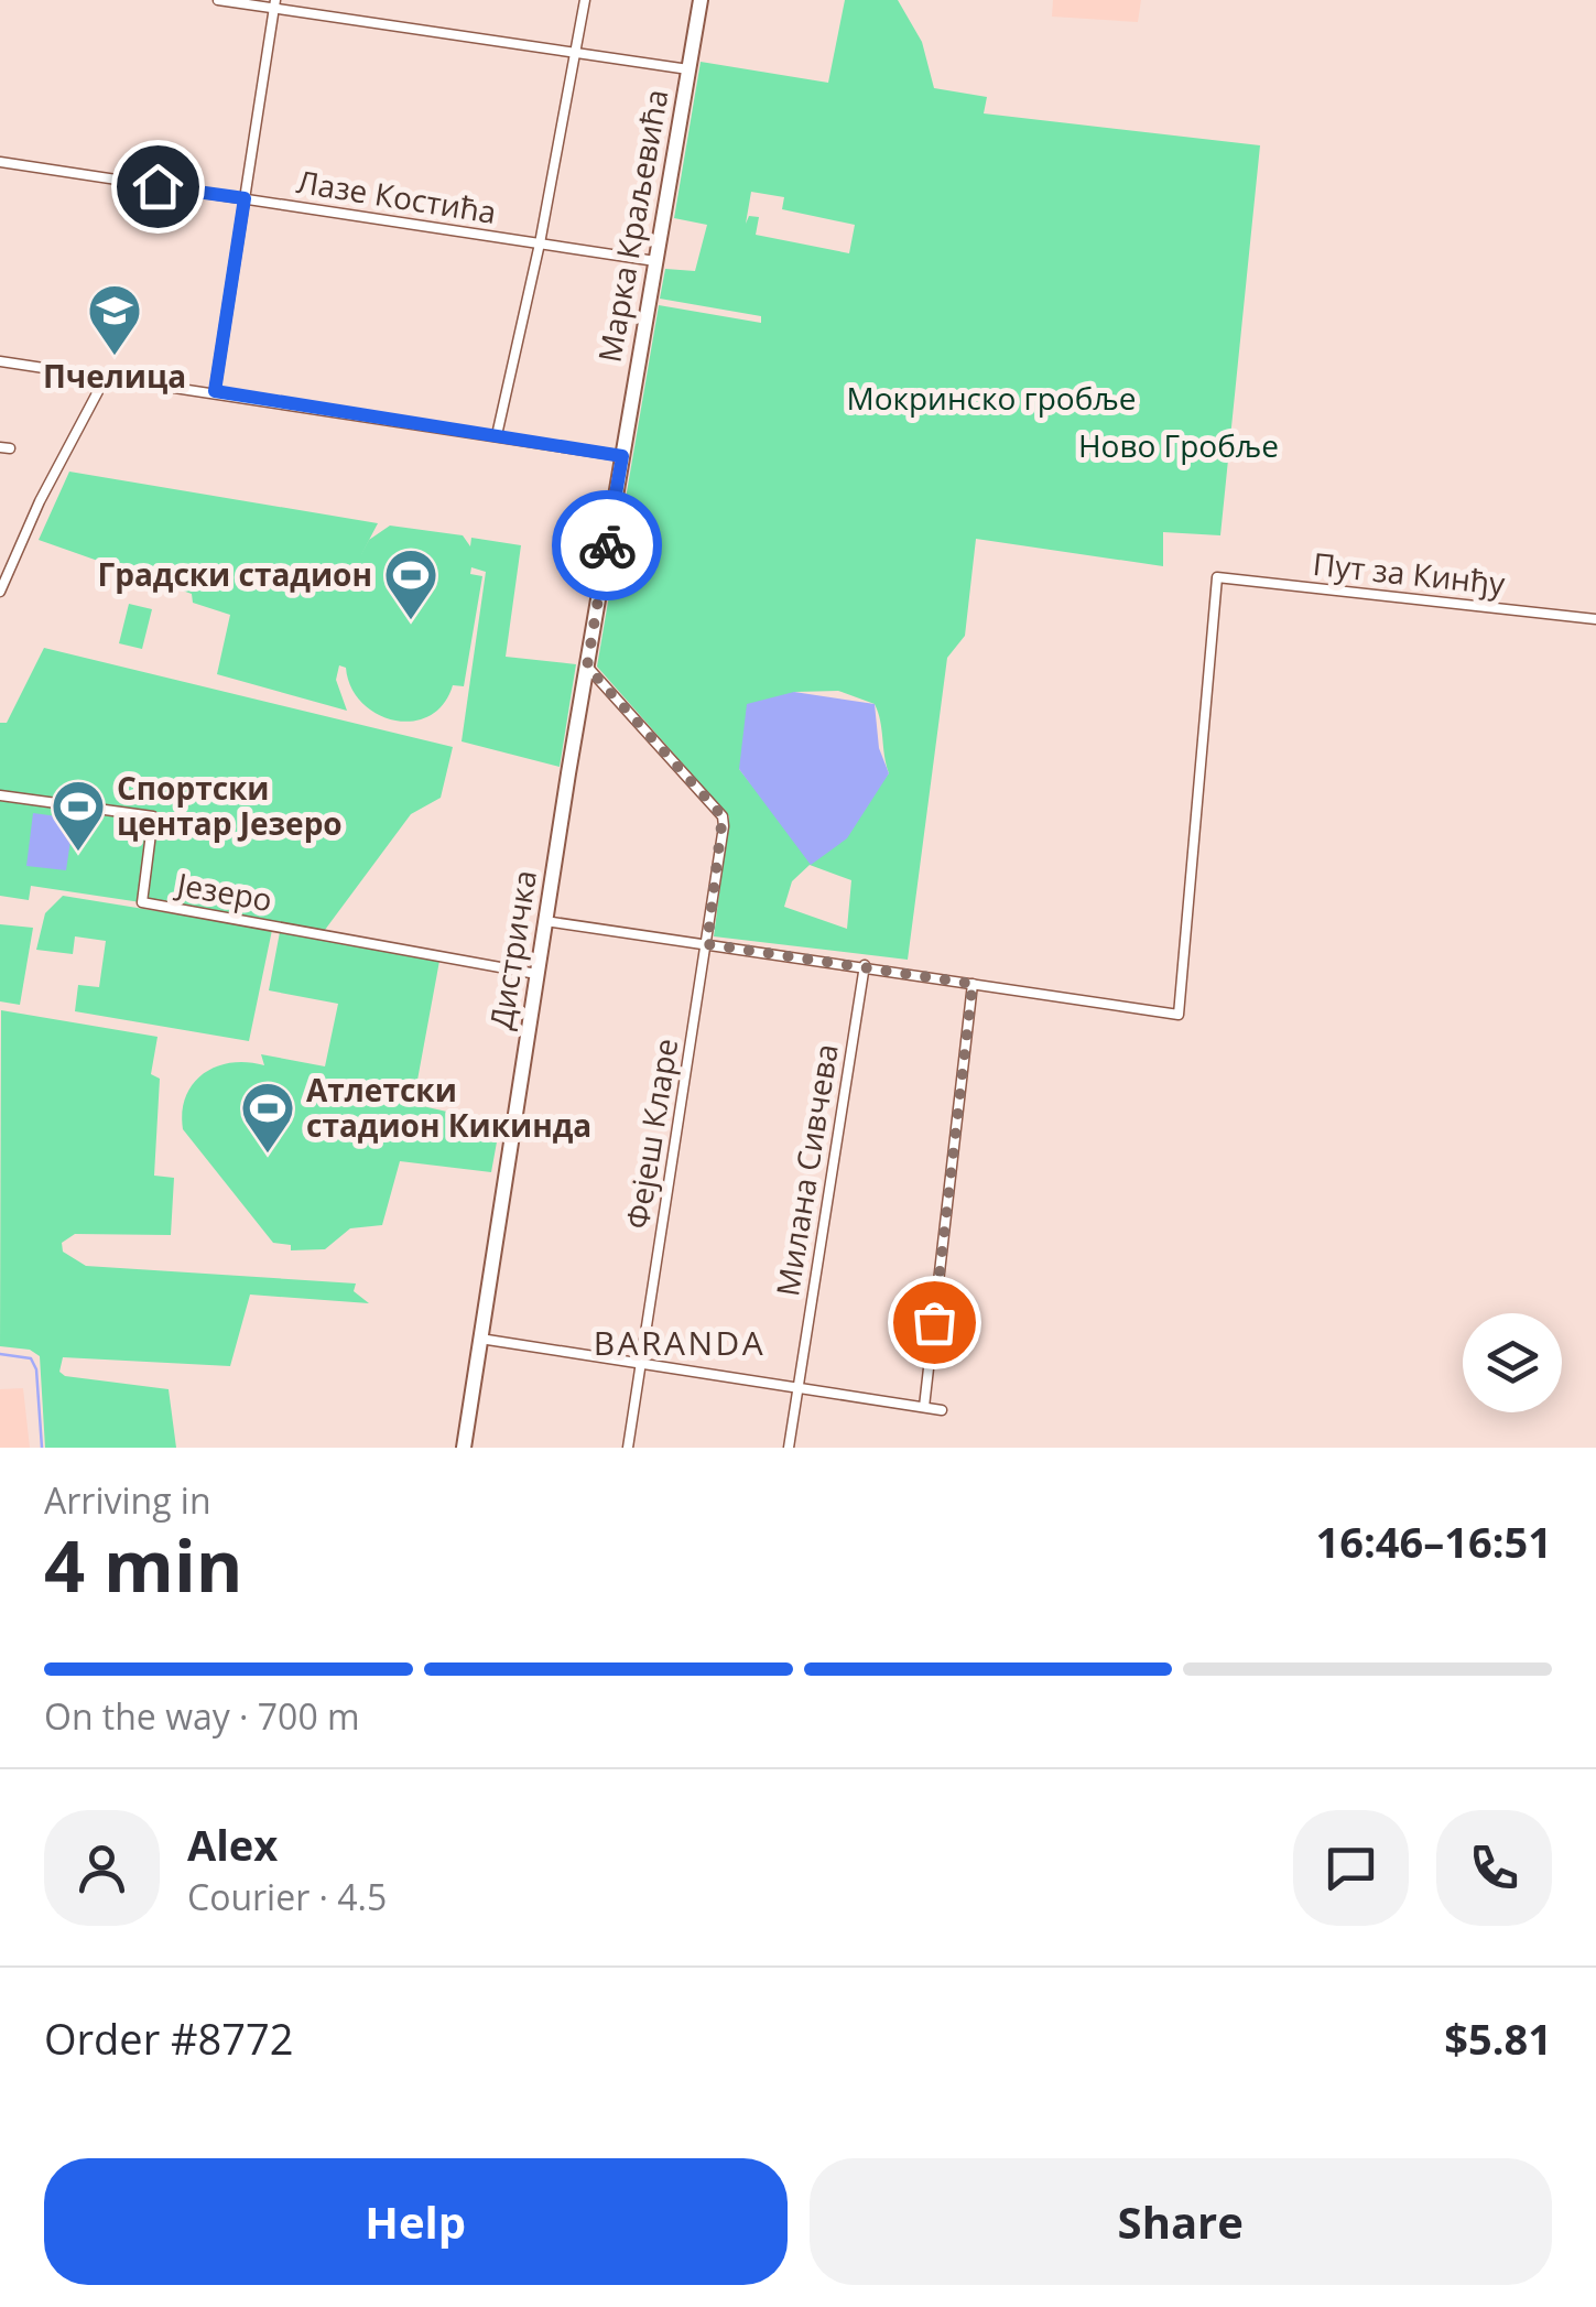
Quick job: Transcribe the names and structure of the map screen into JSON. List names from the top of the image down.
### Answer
{
  "streets": {
    "main road": ["Марка Краљевића", "Дистричка"],
    "street": [
      "Лазе Костића",
      "Пут за Кинђу",
      "Језеро",
      "Фејеш Кларе",
      "Милана Сивчева"
    ]
  },
  "crossings": [
    ["Лазе Костића", "Марка Краљевића"],
    ["Марка Краљевића", "Дистричка"],
    ["Језеро", "Дистричка"],
    ["Дистричка", "Фејеш Кларе"]
  ],
  "districts": ["BARANDA"],
  "parks": ["Мокринско гробље", "Ново Гробље"],
  "places": {
    "school or university": ["Пчелица"],
    "sports": ["Градски стадион", "Спортски центар Језеро", "Атлетски стадион Кикинда"]
  },
  "page": {
    "heading": ["4 min", "Arriving in", "16:46–16:51"],
    "panel": [
      "Alex",
      "Courier · 4.5",
      "Order #8772",
      "$5.81"
    ],
    "bar": "On the way · 700 m",
    "buttons": ["Help", "Share"]
  }
}
